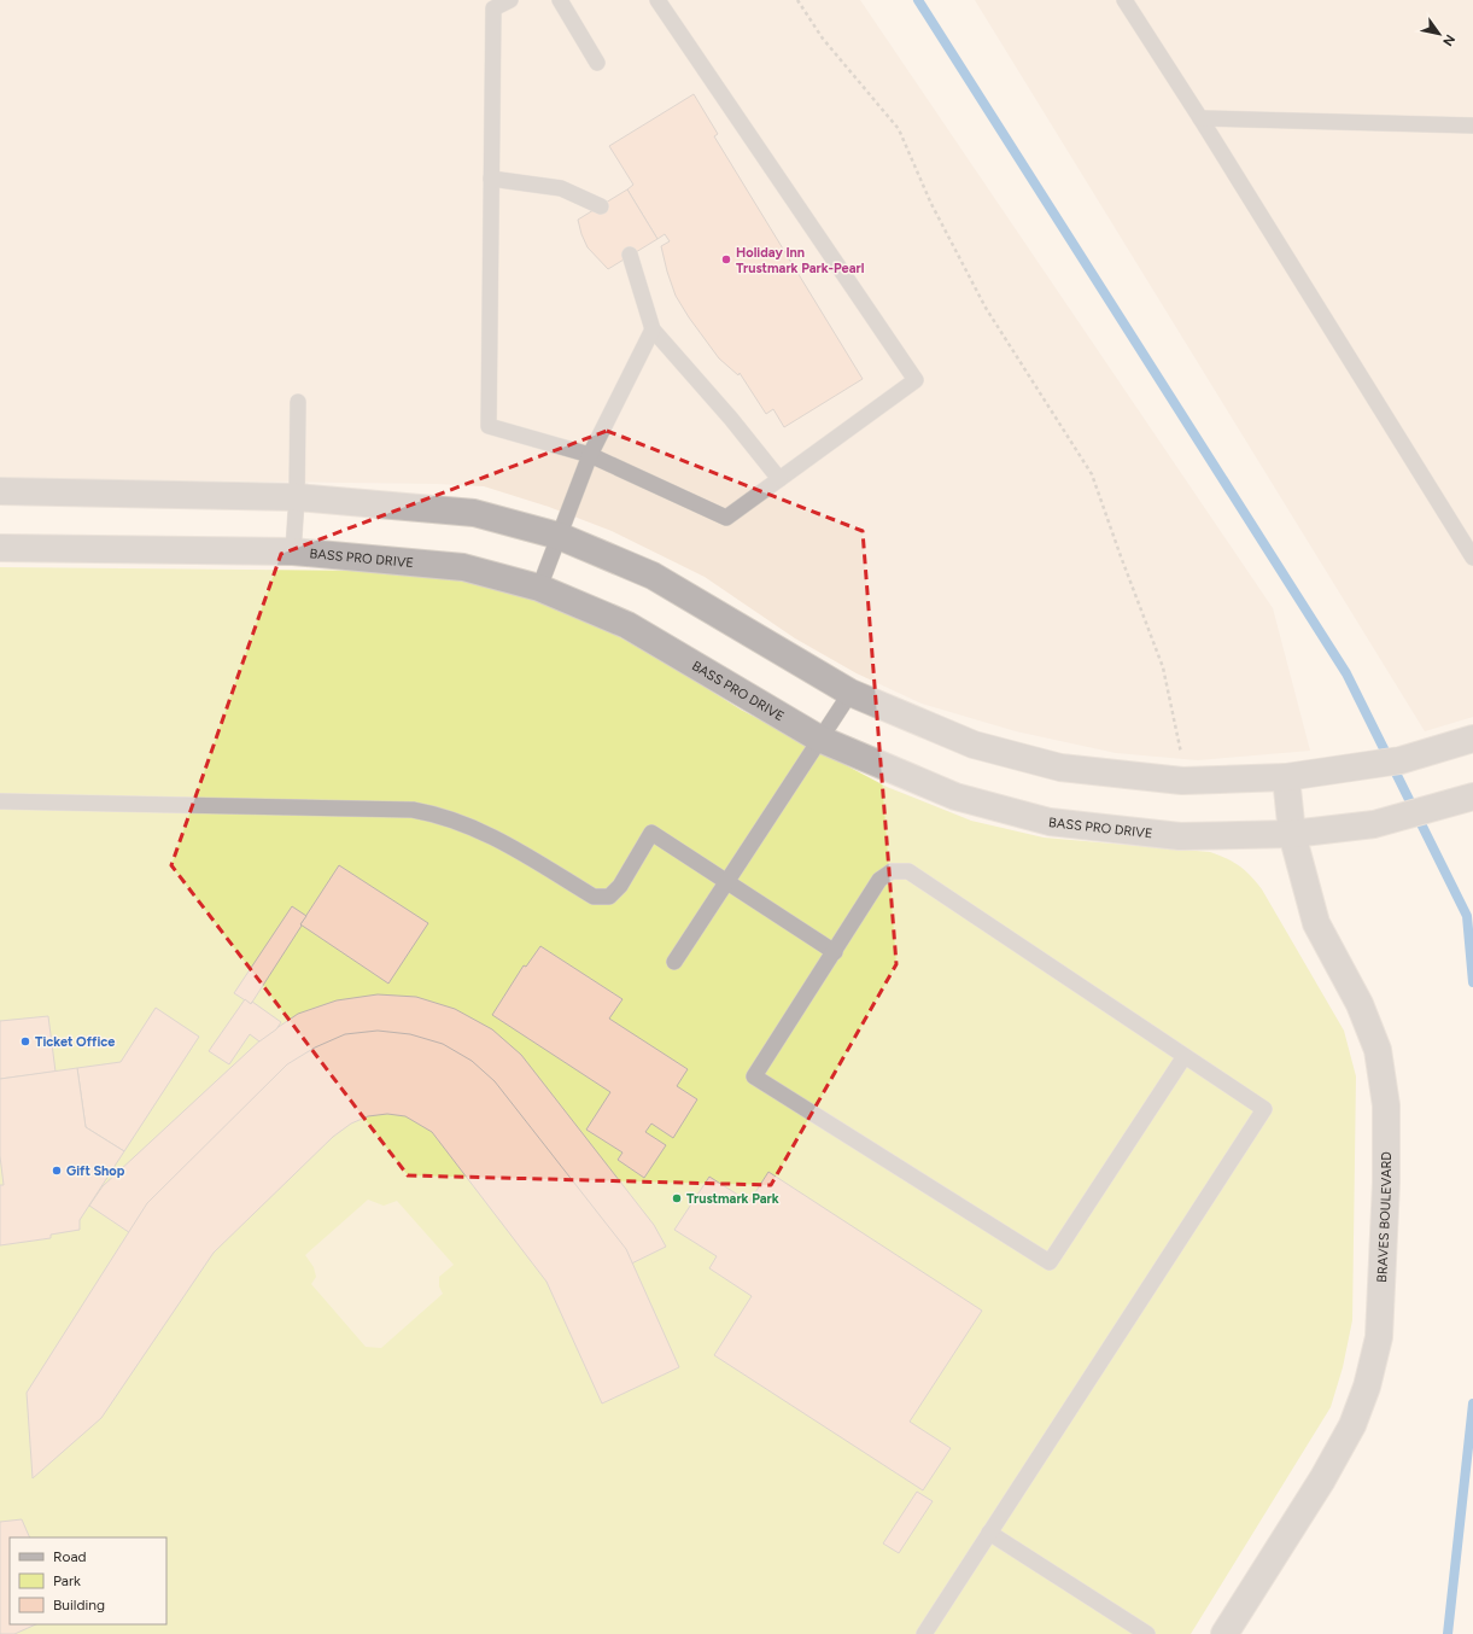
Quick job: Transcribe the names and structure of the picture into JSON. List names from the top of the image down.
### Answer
{
  "streets": {
    "street": ["BASS PRO DRIVE", "BRAVES BOULEVARD"]
  },
  "crossings": [
    ["BASS PRO DRIVE", "BRAVES BOULEVARD"]
  ],
  "places": [
    "Holiday Inn Trustmark Park-Pearl",
    "Ticket Office",
    "Gift Shop",
    "Trustmark Park"
  ],
  "legend": ["Road", "Park", "Building"],
  "north": "bottom right"
}
